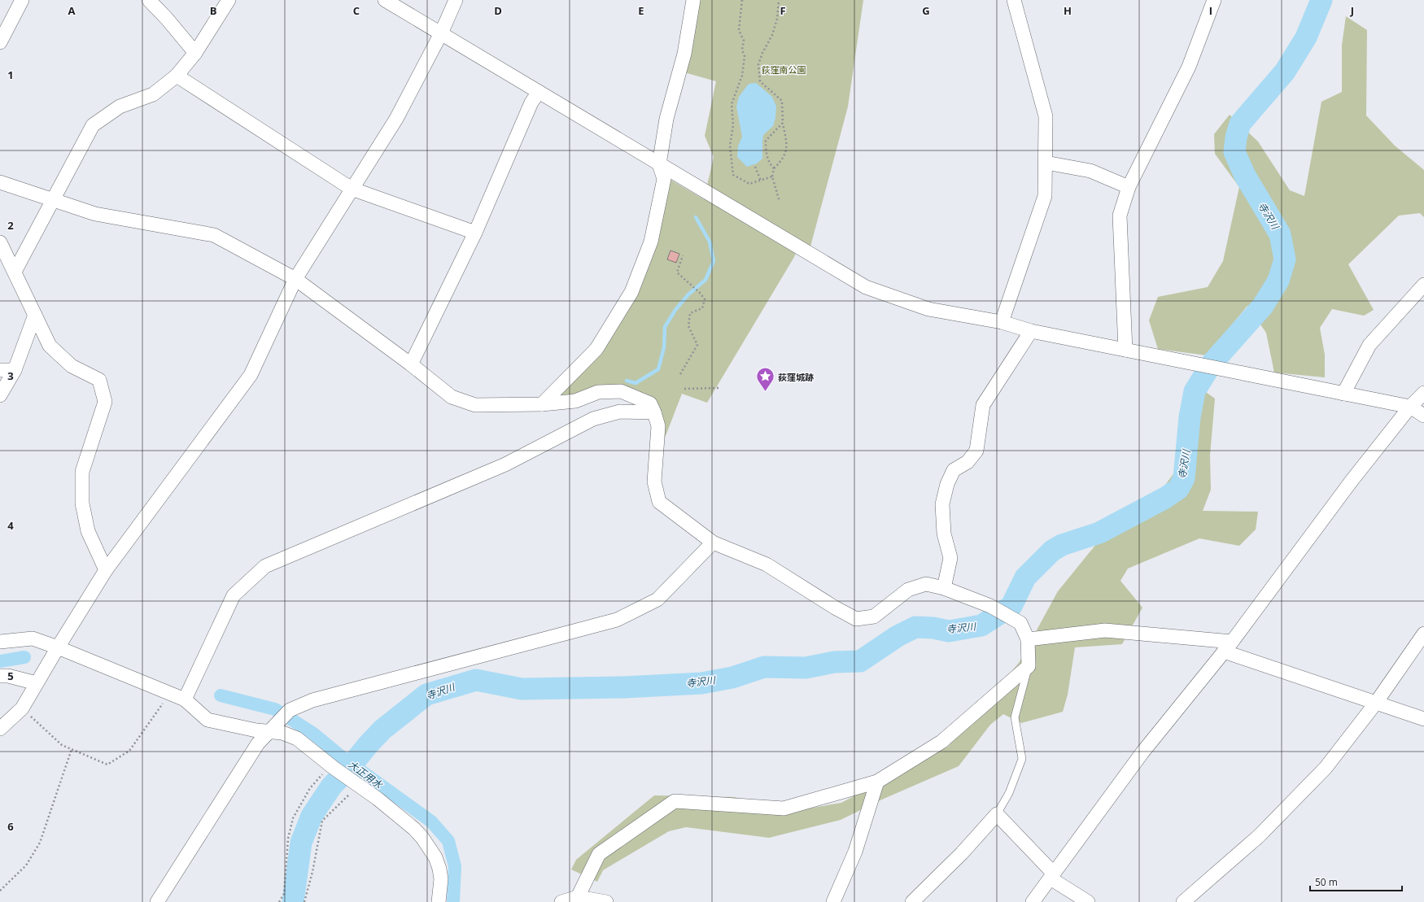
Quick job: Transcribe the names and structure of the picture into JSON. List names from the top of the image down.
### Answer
{
  "water": ["寺沢川", "大正用水"],
  "parks": ["荻窪南公園"],
  "places": {
    "place": ["荻窪城跡"]
  },
  "scale_bar": "50 m",
  "grid": {
    "columns": [
      "A",
      "B",
      "C",
      "D",
      "E",
      "F",
      "G",
      "H",
      "I",
      "J"
    ],
    "rows": [
      "1",
      "2",
      "3",
      "4",
      "5",
      "6"
    ]
  }
}
